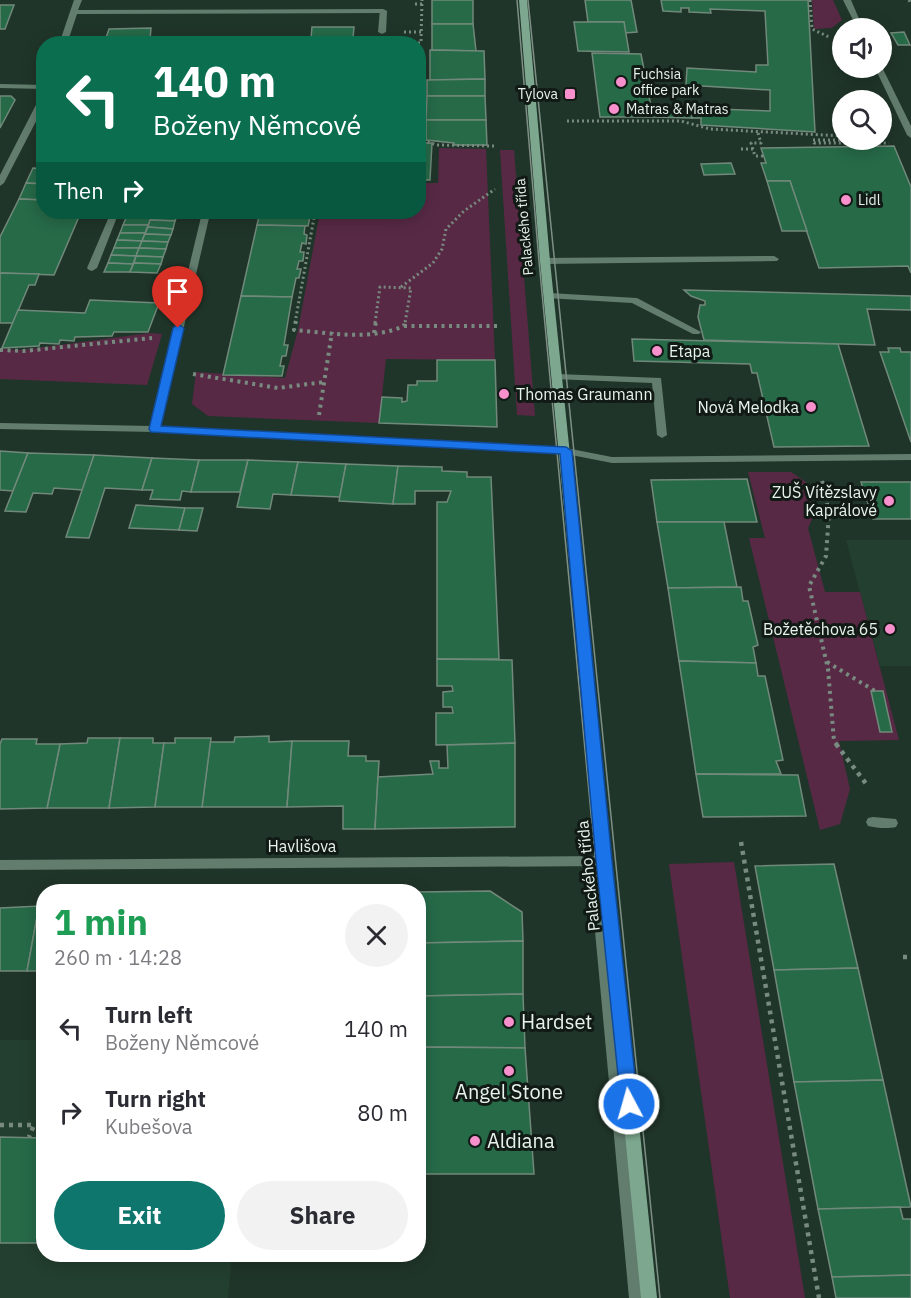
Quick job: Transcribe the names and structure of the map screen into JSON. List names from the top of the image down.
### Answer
{
  "streets": {
    "street": ["Palackého třída", "Havlišova"]
  },
  "crossings": [
    ["Palackého třída", "Havlišova"]
  ],
  "places": {
    "other": [
      "Fuchsia office park",
      "Matras & Matras",
      "Lidl",
      "Etapa",
      "Thomas Graumann",
      "Nová Melodka",
      "ZUŠ Vítězslavy Kaprálové",
      "Božetěchova 65",
      "Hardset",
      "Angel Stone",
      "Aldiana"
    ],
    "transit": ["Tylova"]
  },
  "page": {
    "turn": ["140 m", "Boženy Němcové"],
    "then": "Then",
    "heading": ["1 min", "260 m · 14:28"],
    "list": [
      {
        "name": "Turn left",
        "note": "Boženy Němcové",
        "value": "140 m"
      },
      {
        "name": "Turn right",
        "note": "Kubešova",
        "value": "80 m"
      }
    ],
    "buttons": ["Exit", "Share"]
  }
}
